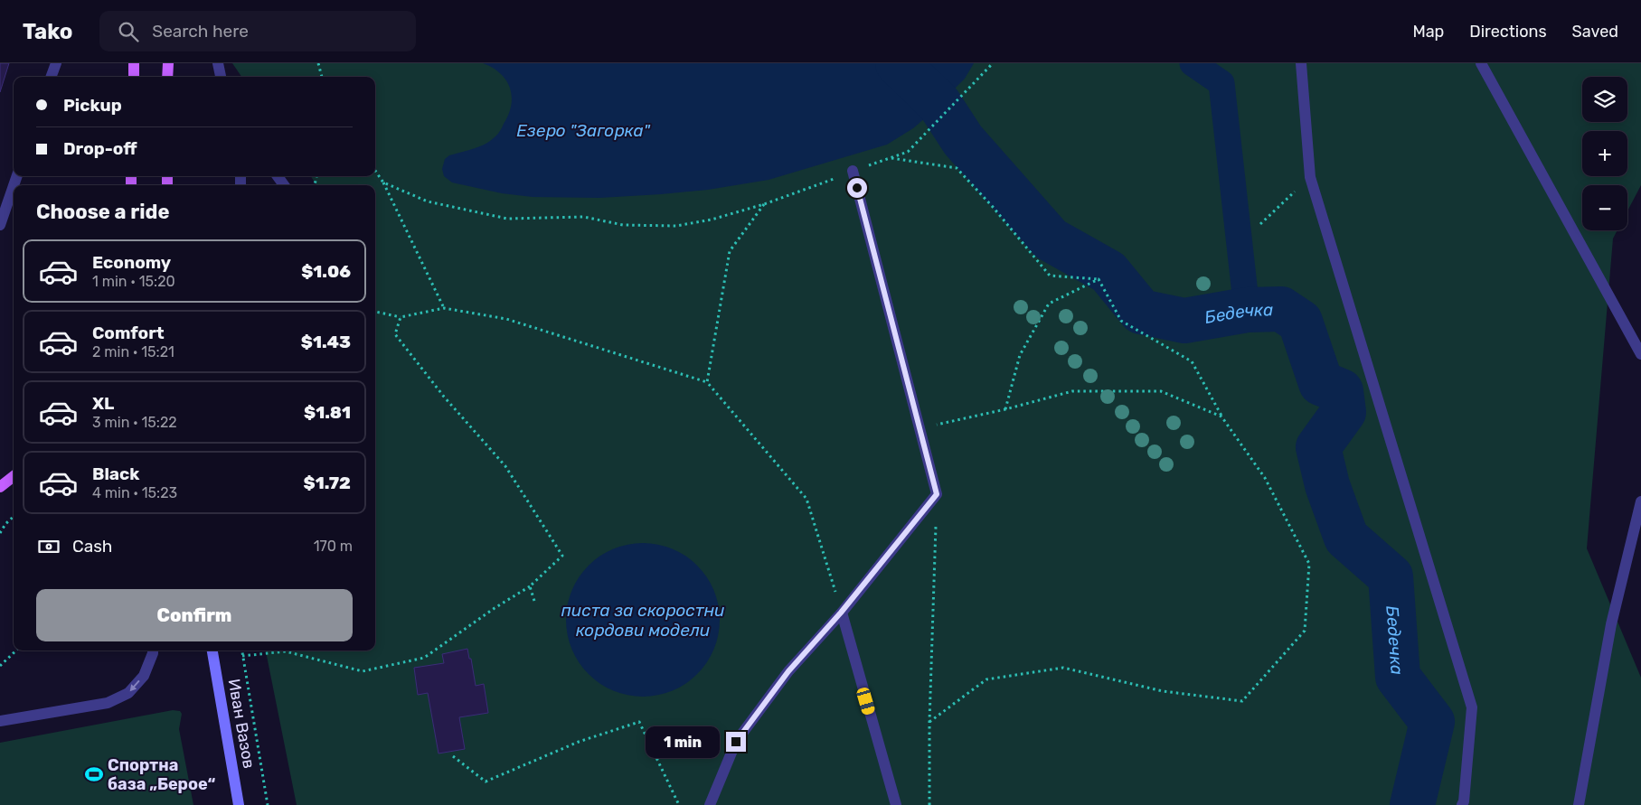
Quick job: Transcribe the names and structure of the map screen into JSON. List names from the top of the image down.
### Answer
{
  "streets": {
    "main road": ["Иван Вазов"]
  },
  "water": ["Езеро \"Загорка\"", "Бедечка", "писта за скоростни кордови модели"],
  "places": {
    "sports": ["Спортна база „Берое“"]
  },
  "page": {
    "header": "Tako",
    "search": "Search here",
    "nav": ["Map", "Directions", "Saved"],
    "map_buttons": ["+", "−"],
    "banner": ["Pickup", "Drop-off"],
    "heading": "Choose a ride",
    "list": [
      {
        "name": "Economy",
        "note": "1 min · 15:20",
        "value": "$1.06"
      },
      {
        "name": "Comfort",
        "note": "2 min · 15:21",
        "value": "$1.43"
      },
      {
        "name": "XL",
        "note": "3 min · 15:22",
        "value": "$1.81"
      },
      {
        "name": "Black",
        "note": "4 min · 15:23",
        "value": "$1.72"
      }
    ],
    "pay": ["Cash", "170 m"],
    "buttons": "Confirm",
    "bubble": "1 min"
  }
}
